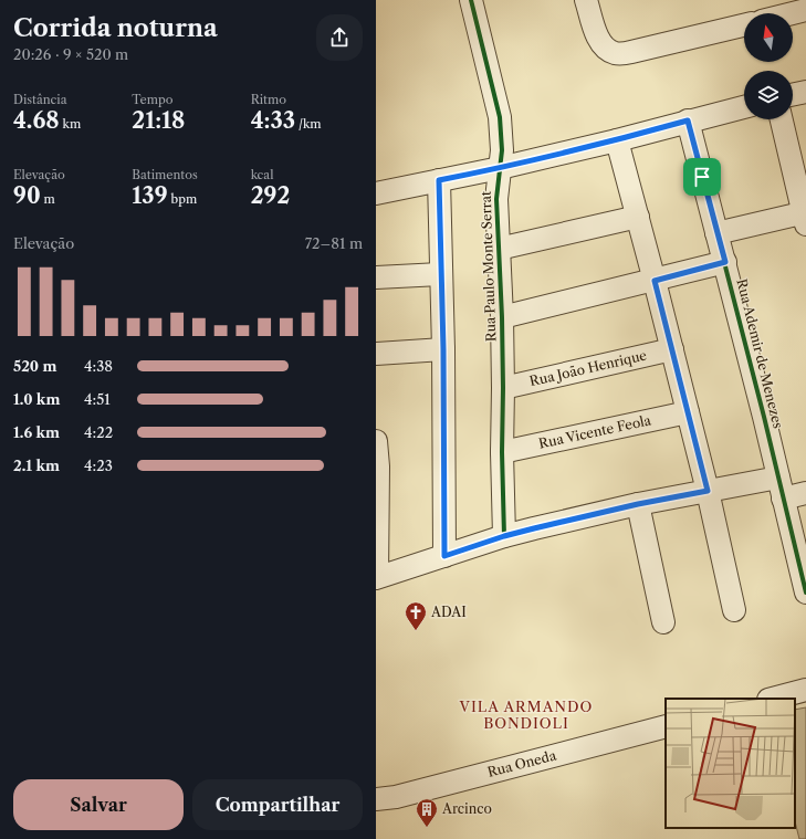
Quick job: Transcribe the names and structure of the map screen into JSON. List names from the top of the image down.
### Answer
{
  "streets": {
    "street": [
      "Rua Paulo Monte Serrat",
      "Rua Ademir de Menezes",
      "Rua João Henrique",
      "Rua Vicente Feola",
      "Rua Oneda"
    ]
  },
  "crossings": [
    ["Rua Paulo Monte Serrat", "Rua João Henrique"],
    ["Rua Paulo Monte Serrat", "Rua Vicente Feola"]
  ],
  "districts": ["VILA ARMANDO BONDIOLI"],
  "places": {
    "church": ["ADAI"],
    "building": ["Arcinco"]
  },
  "north": "top",
  "page": {
    "heading": ["Corrida noturna", "20:26 · 9 × 520 m"],
    "stats": [
      ["Distância", "4.68 km"],
      ["Tempo", "21:18"],
      ["Ritmo", "4:33 /km"],
      ["Elevação", "90 m"],
      ["Batimentos", "139 bpm"],
      ["kcal", "292"]
    ],
    "chart": ["Elevação", "72–81 m"],
    "list": [
      {
        "name": "520 m",
        "note": "4:38"
      },
      {
        "name": "1.0 km",
        "note": "4:51"
      },
      {
        "name": "1.6 km",
        "note": "4:22"
      },
      {
        "name": "2.1 km",
        "note": "4:23"
      }
    ],
    "buttons": ["Salvar", "Compartilhar"]
  }
}
